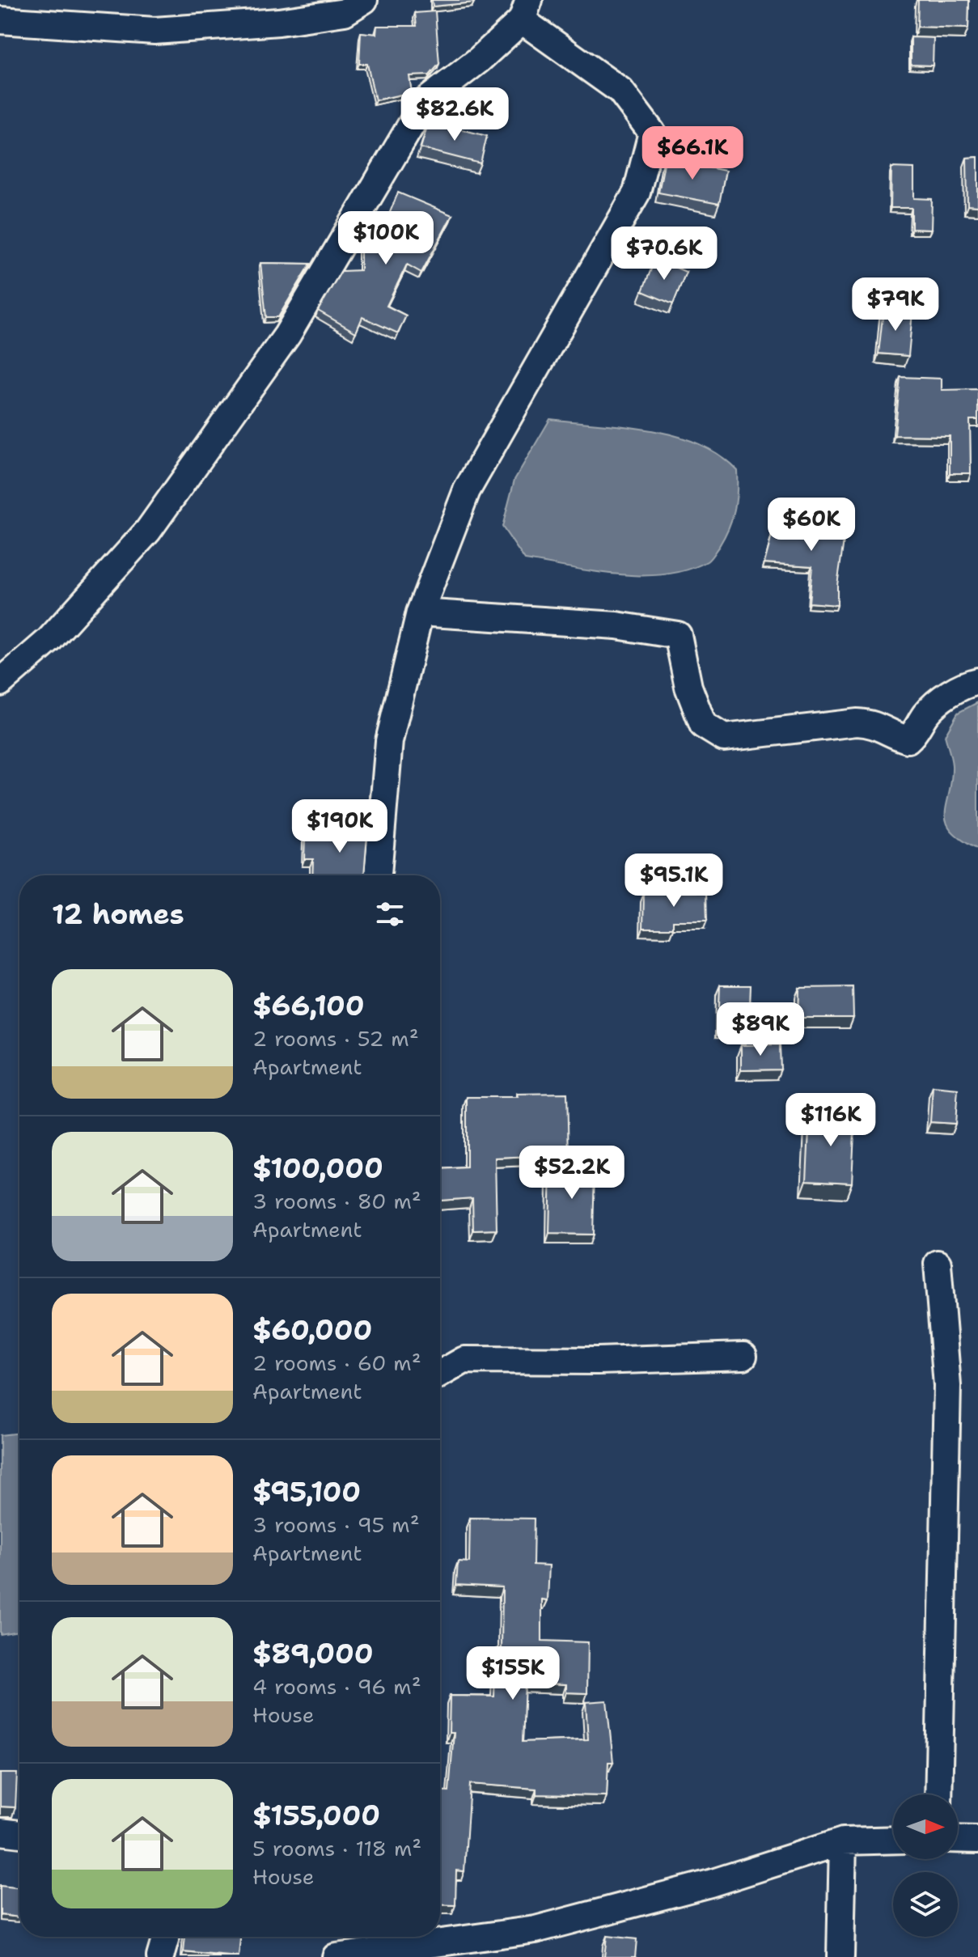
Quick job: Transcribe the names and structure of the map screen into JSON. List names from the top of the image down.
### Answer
{
  "north": "right",
  "page": {
    "price": [
      "$82.6K",
      "$66.1K",
      "$100K",
      "$70.6K",
      "$79K",
      "$60K",
      "$190K",
      "$95.1K",
      "$89K",
      "$116K",
      "$52.2K",
      "$155K"
    ],
    "heading": "12 homes",
    "list": [
      {
        "name": "$66,100",
        "note": "2 rooms · 52 m² · Apartment"
      },
      {
        "name": "$100,000",
        "note": "3 rooms · 80 m² · Apartment"
      },
      {
        "name": "$60,000",
        "note": "2 rooms · 60 m² · Apartment"
      },
      {
        "name": "$95,100",
        "note": "3 rooms · 95 m² · Apartment"
      },
      {
        "name": "$89,000",
        "note": "4 rooms · 96 m² · House"
      },
      {
        "name": "$155,000",
        "note": "5 rooms · 118 m² · House"
      }
    ]
  }
}
